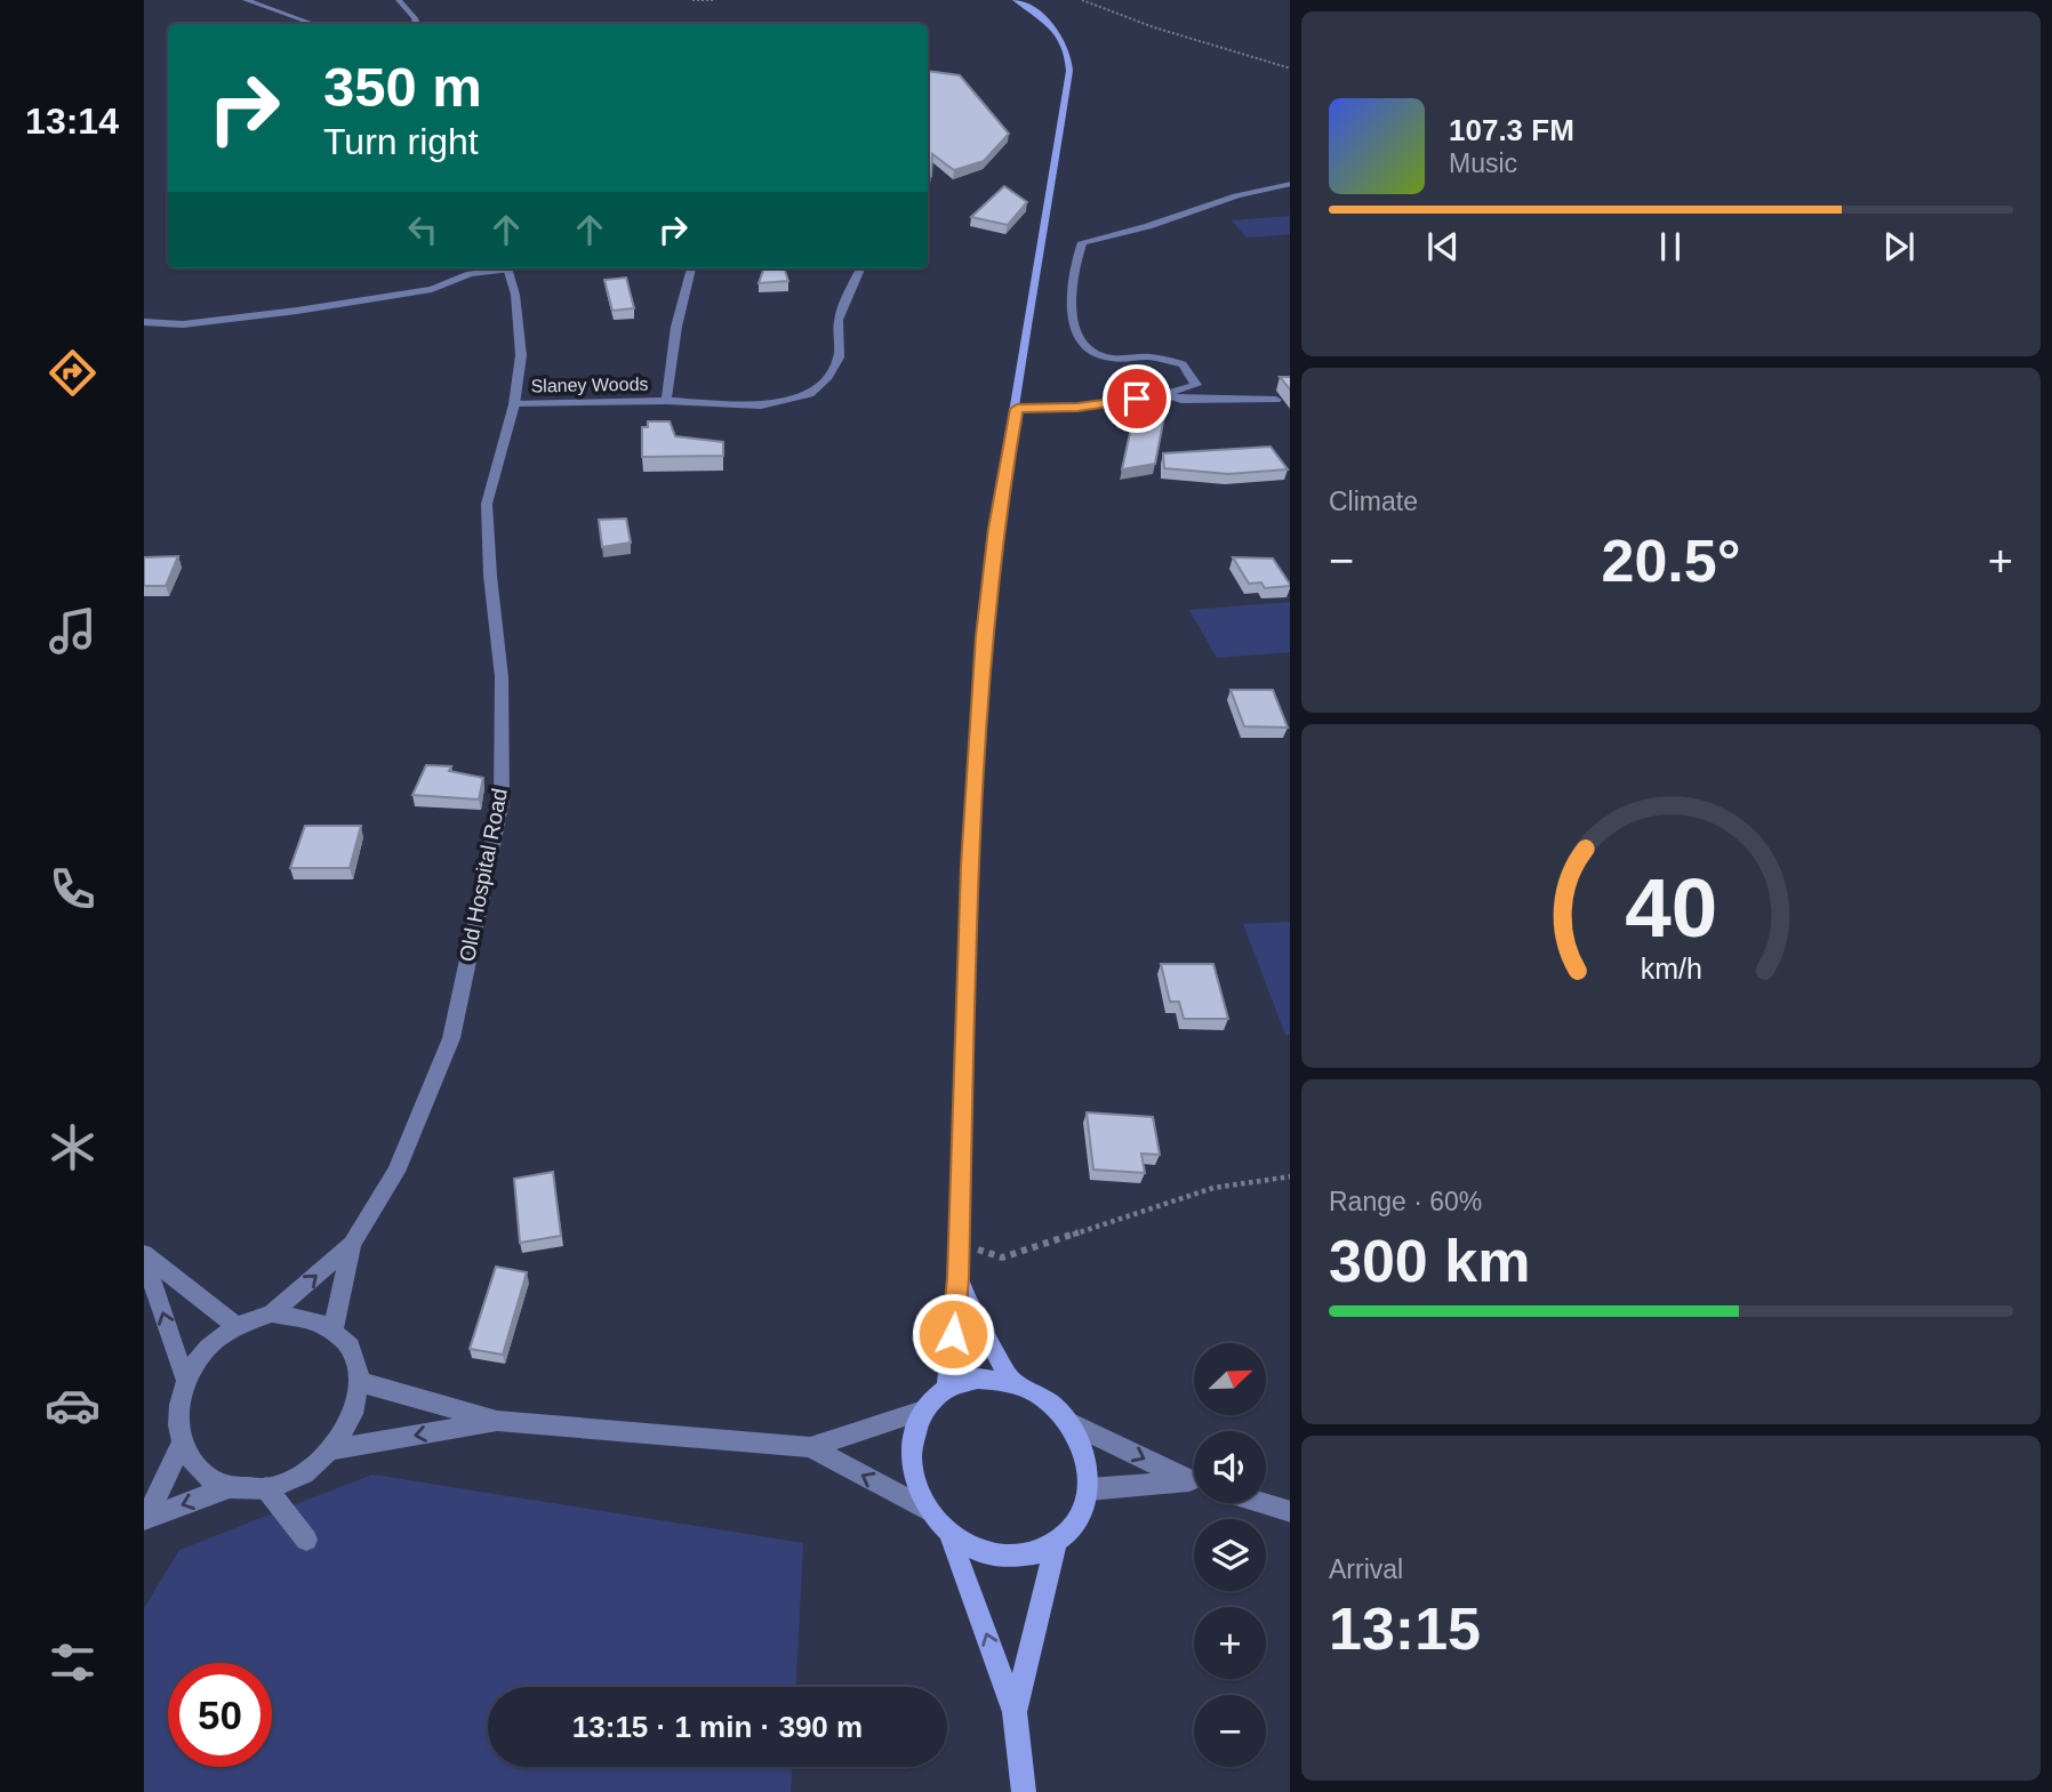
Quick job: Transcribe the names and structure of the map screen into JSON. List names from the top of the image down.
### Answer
{
  "streets": {
    "street": ["Slaney Woods", "Old Hospital Road"]
  },
  "crossings": [
    ["Slaney Woods", "Old Hospital Road"]
  ],
  "north": "top right",
  "page": {
    "tabs": "13:14",
    "turn": ["350 m", "Turn right"],
    "song": ["107.3 FM", "Music"],
    "tile": [
      "Climate",
      ["Range · 60%", "300 km"],
      ["Arrival", "13:15"]
    ],
    "heat": ["−", "20.5°", "+"],
    "map_buttons": ["+", "−"],
    "limit": "50",
    "trip": "13:15 · 1 min · 390 m",
    "gauge": ["40", "km/h"]
  }
}
